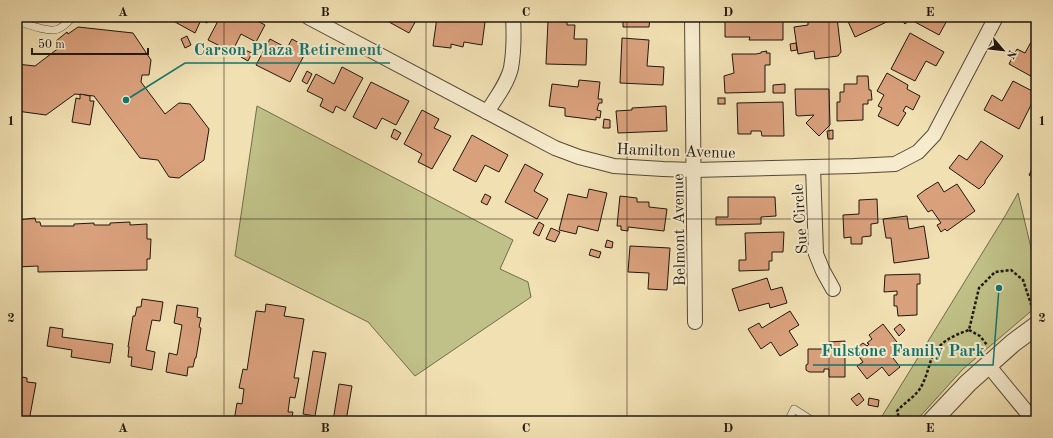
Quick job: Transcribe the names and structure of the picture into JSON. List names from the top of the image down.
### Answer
{
  "streets": {
    "street": ["Hamilton Avenue", "Sue Circle", "Belmont Avenue"]
  },
  "crossings": [
    ["Hamilton Avenue", "Sue Circle"],
    ["Hamilton Avenue", "Belmont Avenue"]
  ],
  "places": ["Carson Plaza Retirement", "Fulstone Family Park"],
  "scale_bar": "50 m",
  "north": "bottom right",
  "grid": {
    "columns": [
      "A",
      "B",
      "C",
      "D",
      "E"
    ],
    "rows": ["1", "2"]
  }
}
